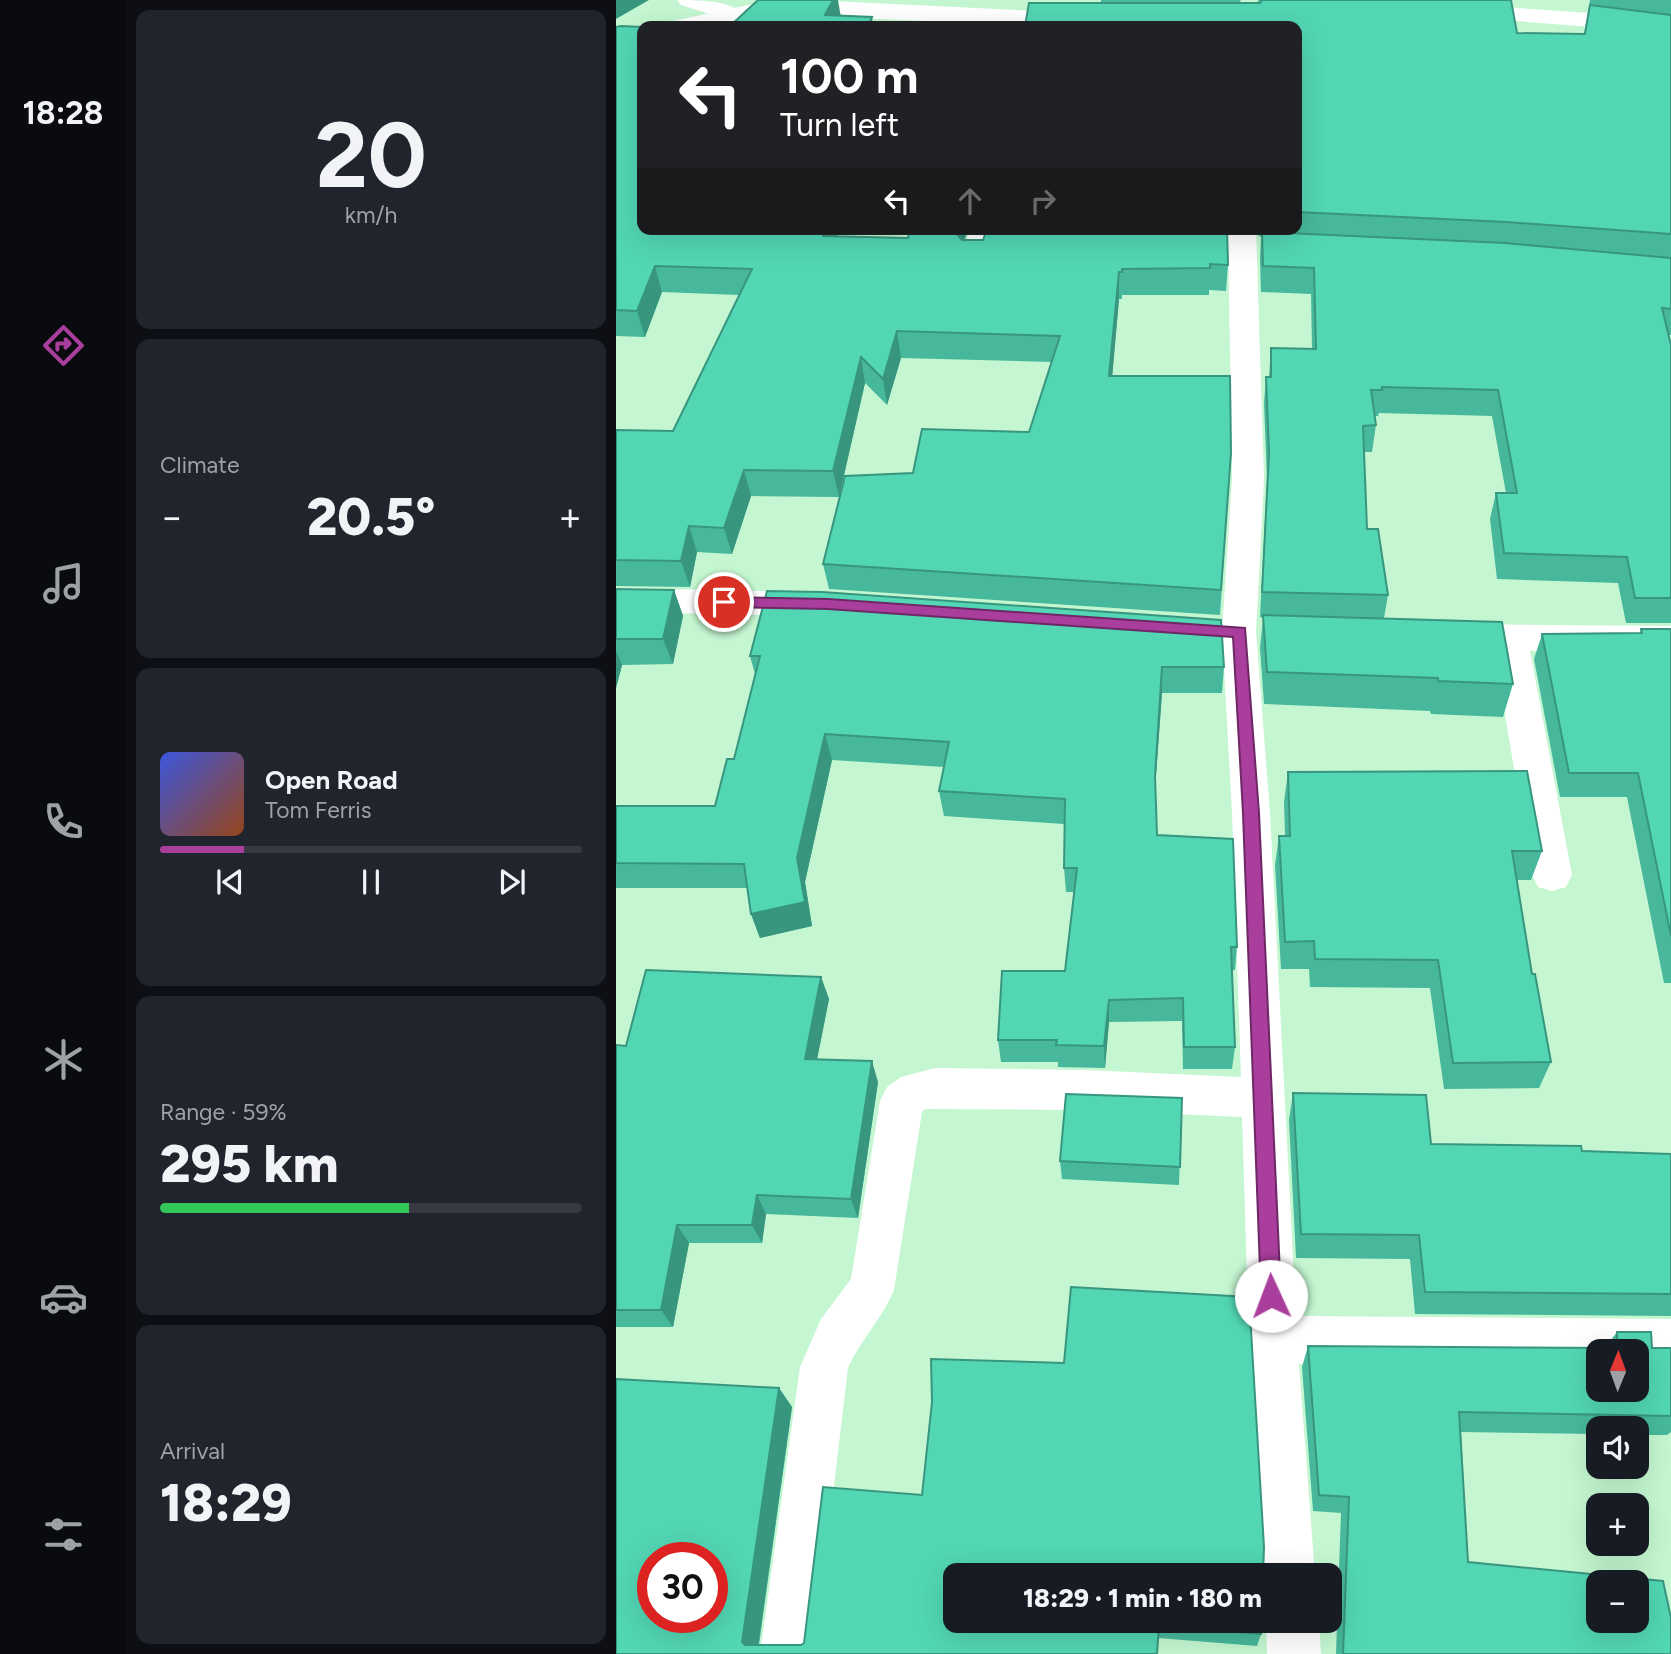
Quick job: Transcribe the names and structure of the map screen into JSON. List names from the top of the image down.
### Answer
{
  "north": "top",
  "page": {
    "tabs": "18:28",
    "tile": [
      ["20", "km/h"],
      "Climate",
      ["Range · 59%", "295 km"],
      ["Arrival", "18:29"]
    ],
    "turn": ["100 m", "Turn left"],
    "heat": ["−", "20.5°", "+"],
    "song": ["Open Road", "Tom Ferris"],
    "map_buttons": ["+", "−"],
    "limit": "30",
    "trip": "18:29 · 1 min · 180 m"
  }
}
